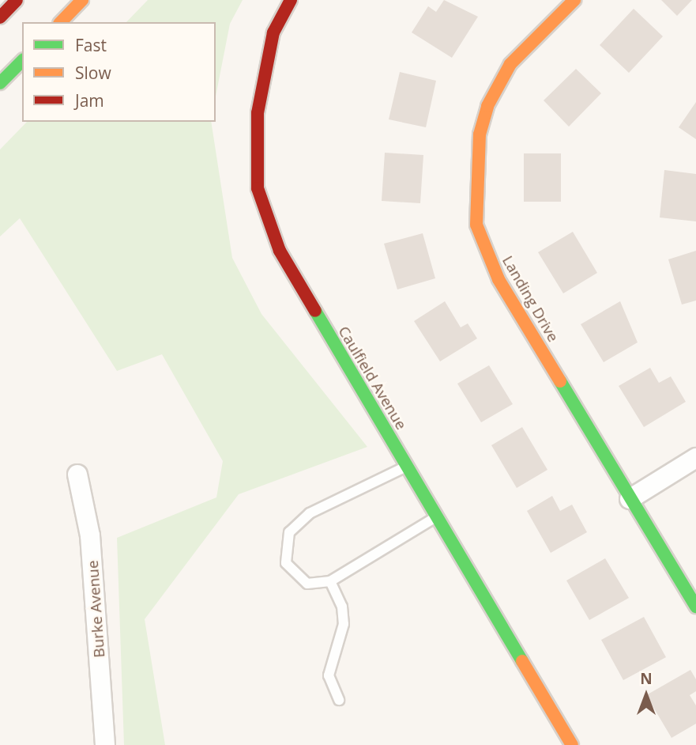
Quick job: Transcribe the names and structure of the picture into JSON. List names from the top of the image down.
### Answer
{
  "streets": {
    "main road": ["Landing Drive", "Caulfield Avenue"],
    "street": ["Burke Avenue"]
  },
  "legend": ["Fast", "Slow", "Jam"],
  "north": "top"
}
